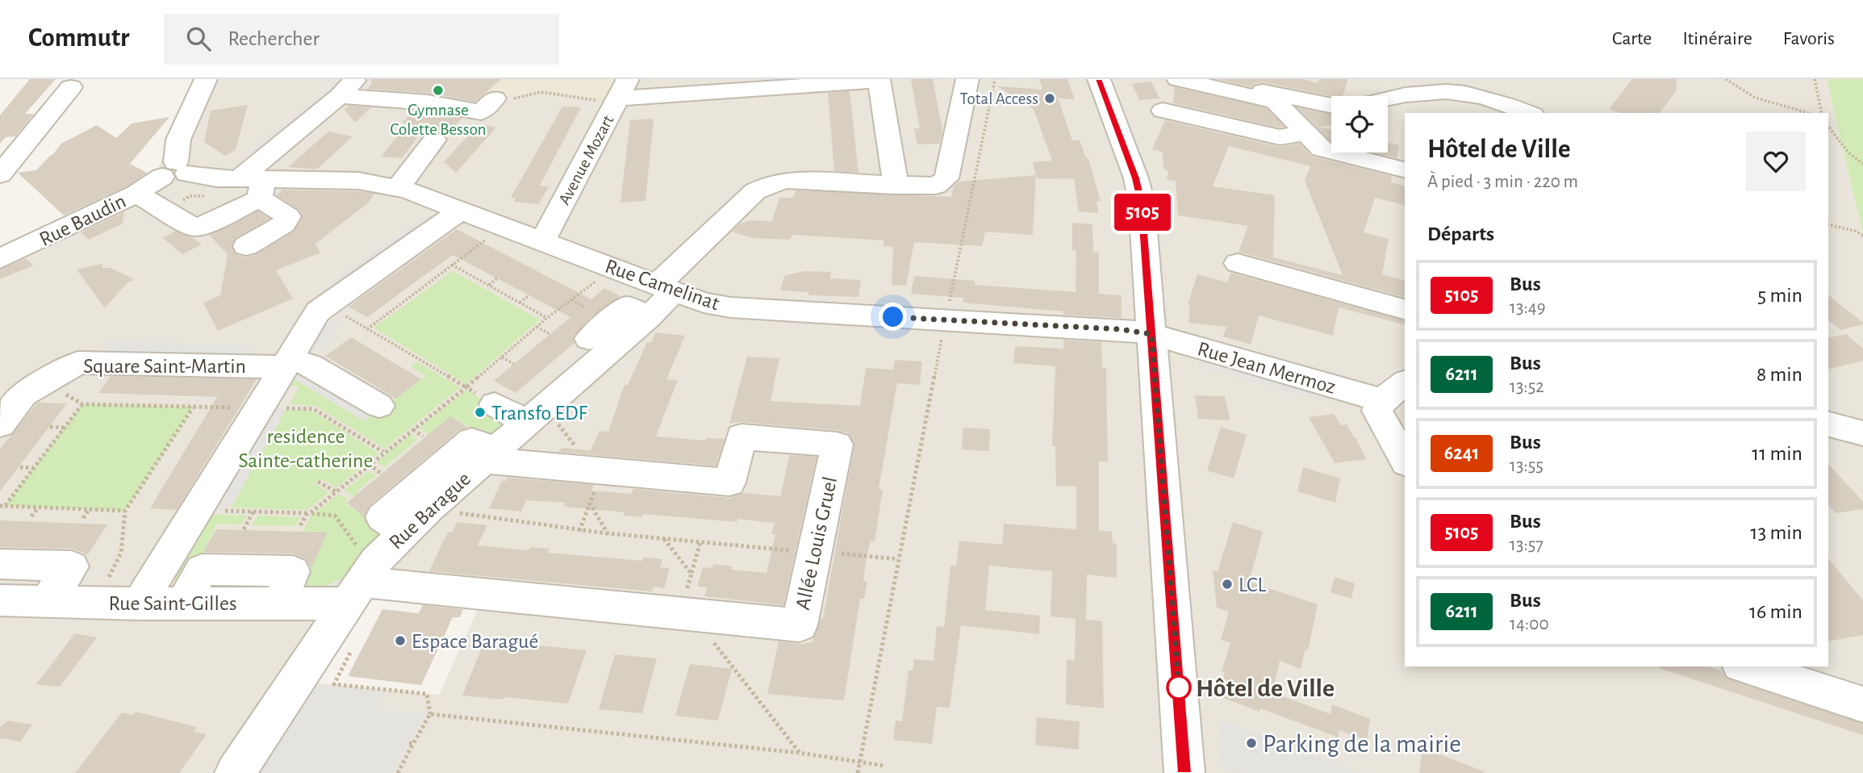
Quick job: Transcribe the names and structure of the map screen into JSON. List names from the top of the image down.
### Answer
{
  "streets": {
    "street": [
      "Avenue Mozart",
      "Rue Baudin",
      "Rue Camelinat",
      "Square Saint-Martin",
      "Rue Jean Mermoz",
      "Rue Barague",
      "Allée Louis Gruel",
      "Rue Saint-Gilles"
    ]
  },
  "crossings": [
    ["Avenue Mozart", "Rue Camelinat"],
    ["Rue Baudin", "Rue Camelinat"],
    ["Rue Camelinat", "Rue Jean Mermoz"],
    ["Rue Camelinat", "Rue Barague"],
    ["Rue Barague", "Allée Louis Gruel"],
    ["Rue Barague", "Rue Saint-Gilles"],
    ["Allée Louis Gruel", "Rue Saint-Gilles"]
  ],
  "parks": ["residence Sainte-catherine"],
  "places": [
    "Gymnase Colette Besson",
    "Total Access",
    "Transfo EDF",
    "LCL",
    "Espace Baragué",
    "Hôtel de Ville",
    "Parking de la mairie"
  ],
  "lines": ["bus line 5105"],
  "page": {
    "header": "Commutr",
    "search": "Rechercher",
    "nav": ["Carte", "Itinéraire", "Favoris"],
    "on_map": "5105",
    "heading": [
      ["Hôtel de Ville", "À pied · 3 min · 220 m"],
      "Départs"
    ],
    "list": [
      {
        "mark": "5105",
        "name": "Bus",
        "note": "13:49",
        "value": "5 min"
      },
      {
        "mark": "6211",
        "name": "Bus",
        "note": "13:52",
        "value": "8 min"
      },
      {
        "mark": "6241",
        "name": "Bus",
        "note": "13:55",
        "value": "11 min"
      },
      {
        "mark": "5105",
        "name": "Bus",
        "note": "13:57",
        "value": "13 min"
      },
      {
        "mark": "6211",
        "name": "Bus",
        "note": "14:00",
        "value": "16 min"
      }
    ]
  }
}
